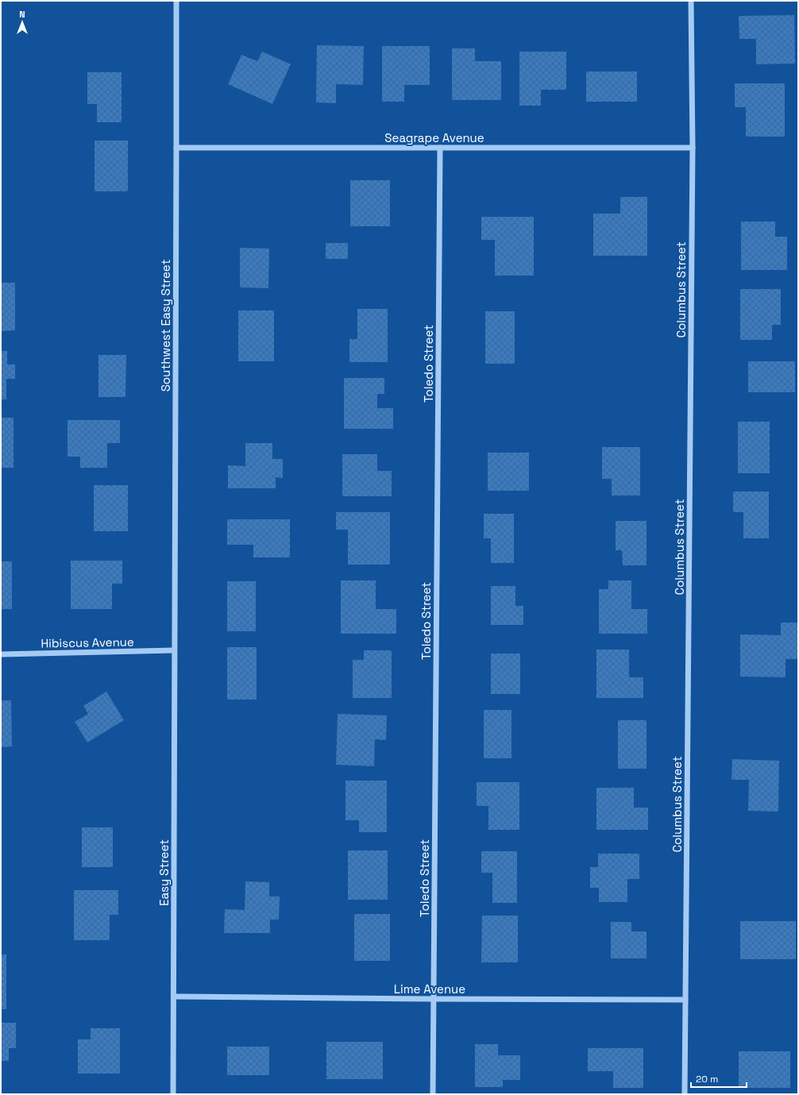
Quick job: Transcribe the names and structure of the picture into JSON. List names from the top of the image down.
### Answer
{
  "streets": {
    "street": [
      "Seagrape Avenue",
      "Columbus Street",
      "Southwest Easy Street",
      "Toledo Street",
      "Hibiscus Avenue",
      "Easy Street",
      "Lime Avenue"
    ]
  },
  "crossings": [
    ["Seagrape Avenue", "Columbus Street"],
    ["Seagrape Avenue", "Southwest Easy Street"],
    ["Seagrape Avenue", "Toledo Street"],
    ["Columbus Street", "Lime Avenue"],
    ["Southwest Easy Street", "Hibiscus Avenue"],
    ["Southwest Easy Street", "Easy Street"],
    ["Toledo Street", "Lime Avenue"],
    ["Hibiscus Avenue", "Easy Street"],
    ["Easy Street", "Lime Avenue"]
  ],
  "scale_bar": "20 m",
  "north": "top"
}
